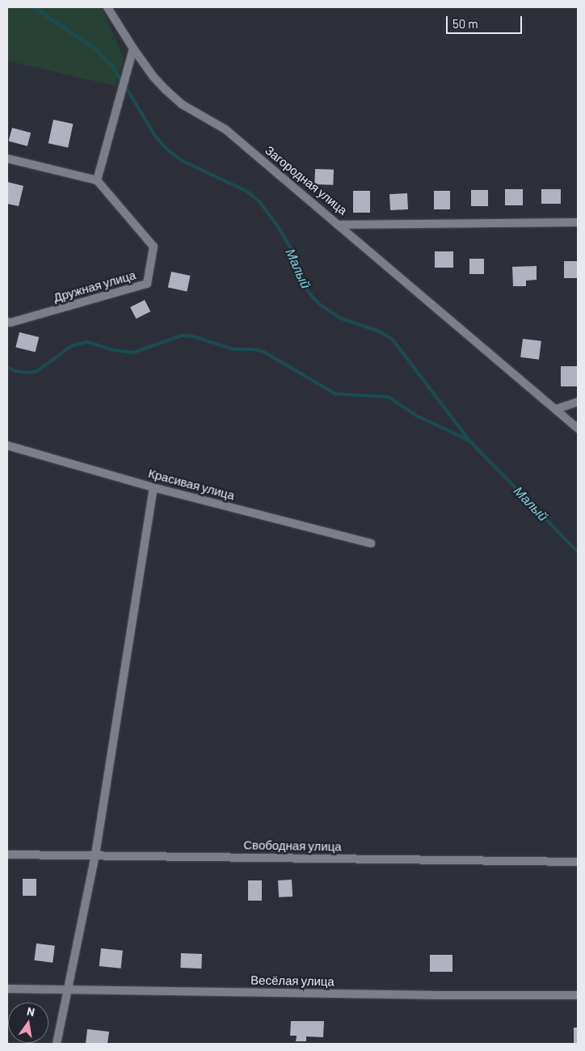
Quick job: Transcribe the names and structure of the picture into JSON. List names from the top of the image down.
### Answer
{
  "streets": {
    "street": [
      "Загородная улица",
      "Дружная улица",
      "Красивая улица",
      "Свободная улица",
      "Весёлая улица"
    ]
  },
  "water": ["Малый"],
  "scale_bar": "50 m",
  "north": "top"
}
